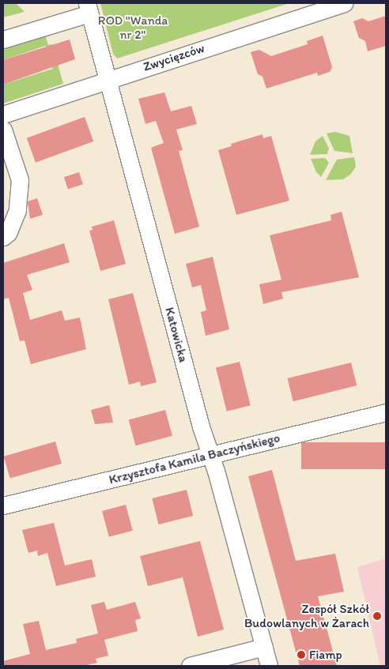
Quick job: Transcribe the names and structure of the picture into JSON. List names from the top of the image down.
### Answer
{
  "streets": {
    "street": ["Zwycięzców", "Katowicka", "Krzysztofa Kamila Baczyńskiego"]
  },
  "crossings": [
    ["Zwycięzców", "Katowicka"],
    ["Katowicka", "Krzysztofa Kamila Baczyńskiego"]
  ],
  "parks": ["ROD \"Wanda nr 2\""],
  "places": ["Zespół Szkół Budowlanych w Żarach", "Fiamp"]
}
